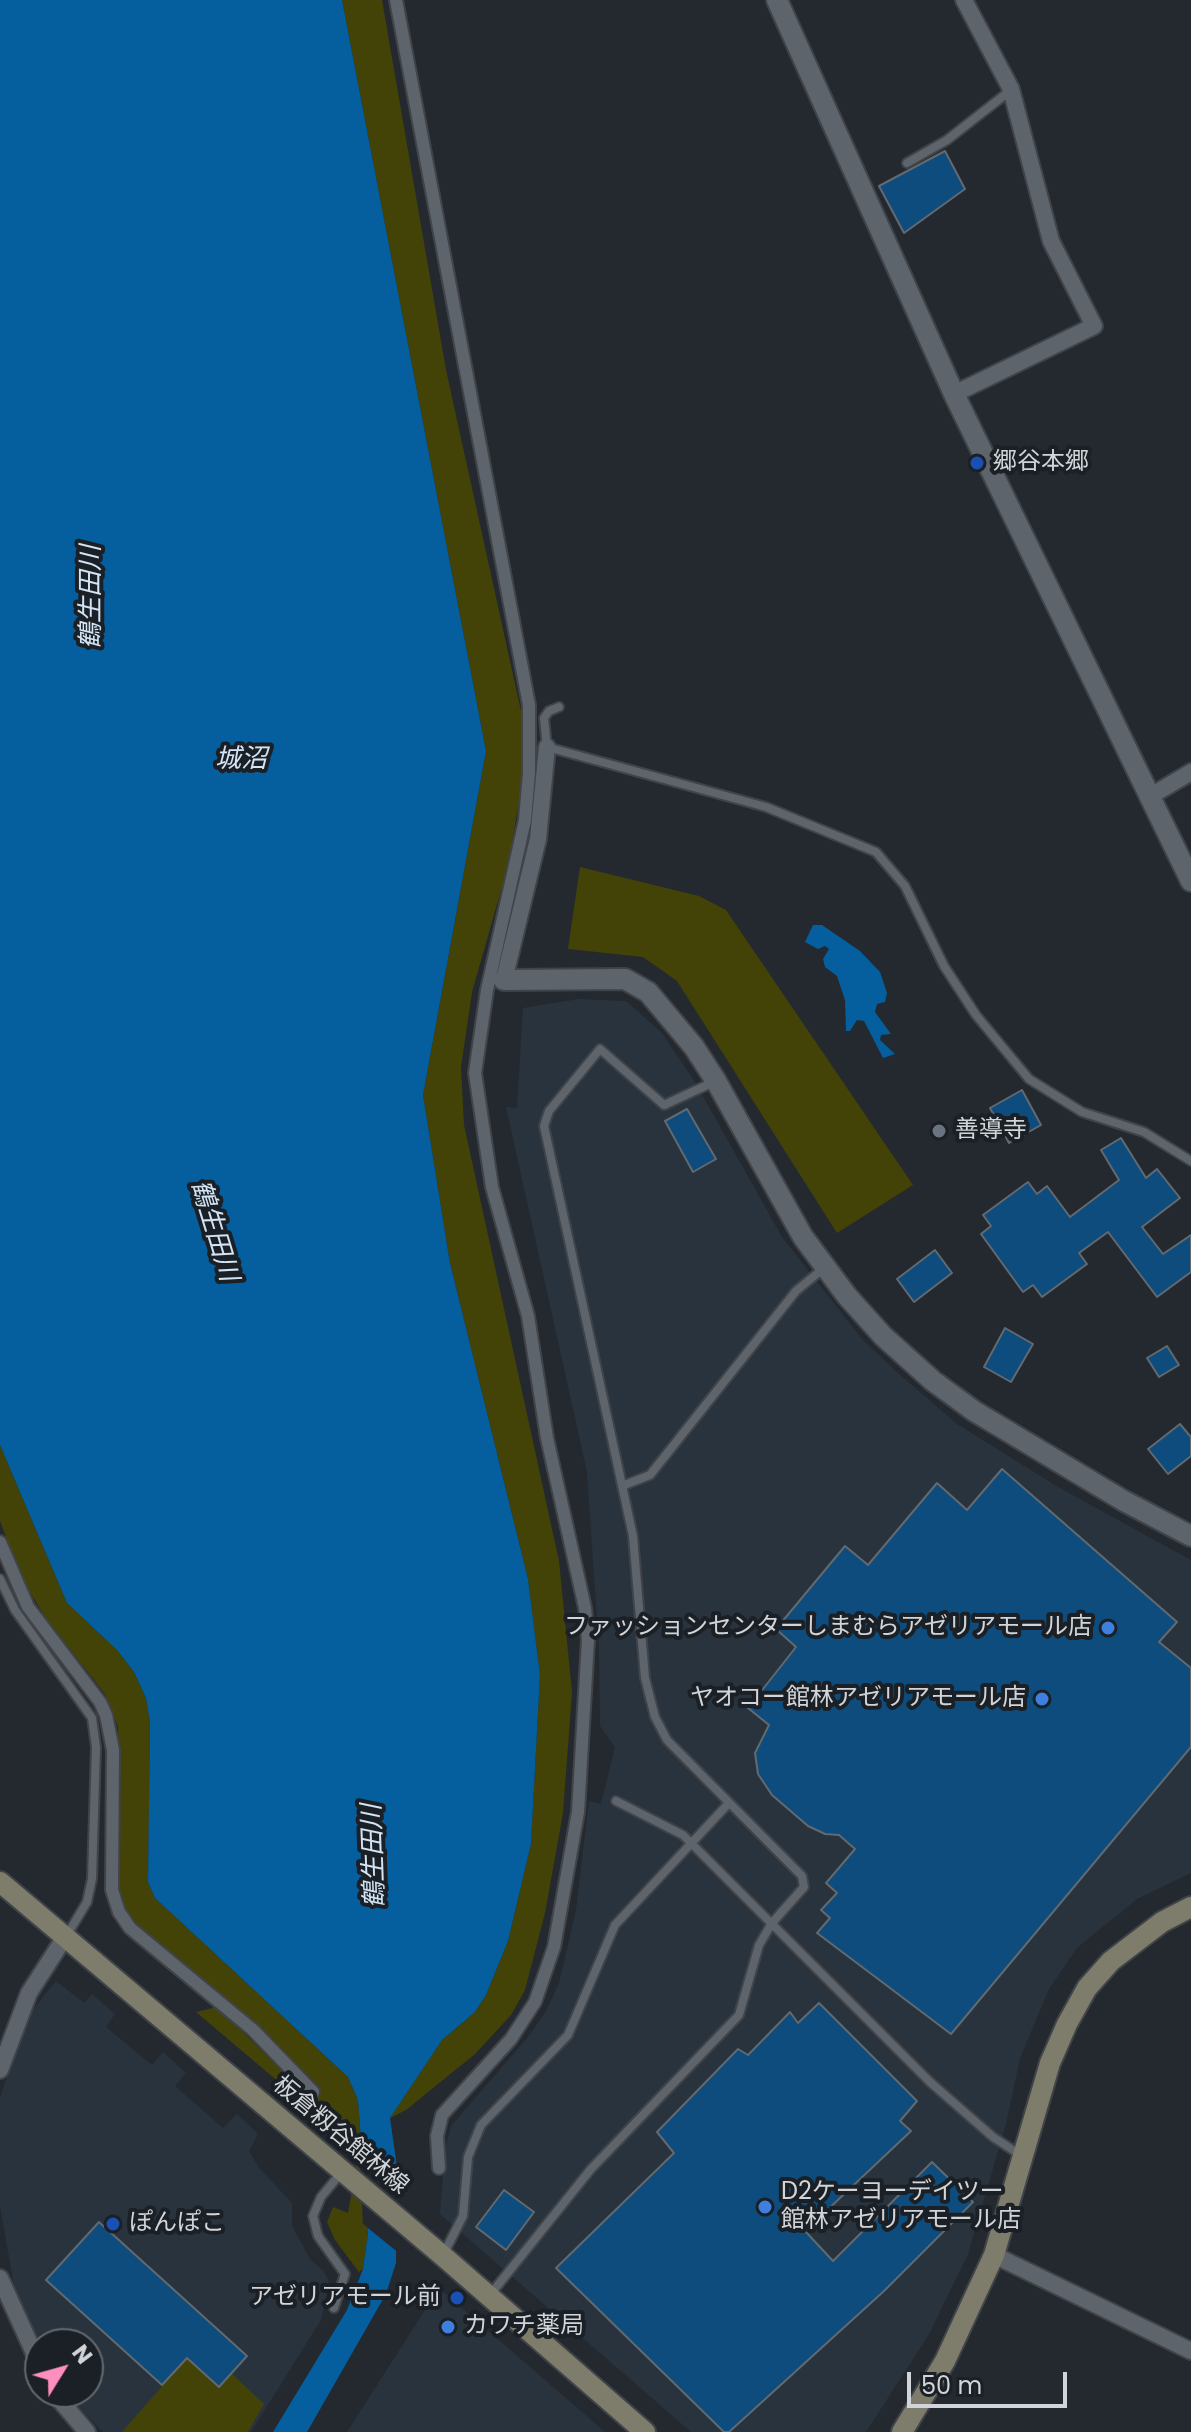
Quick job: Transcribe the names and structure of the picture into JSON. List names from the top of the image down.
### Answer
{
  "streets": {
    "main road": ["板倉籾谷館林線"]
  },
  "water": ["鶴生田川", "城沼"],
  "places": [
    "郷谷本郷",
    "善導寺",
    "ファッションセンターしまむらアゼリアモール店",
    "ヤオコー館林アゼリアモール店",
    "D2ケーヨーデイツー 館林アゼリアモール店",
    "ぽんぽこ",
    "アゼリアモール前",
    "カワチ薬局"
  ],
  "scale_bar": "50 m",
  "north": "top right"
}
